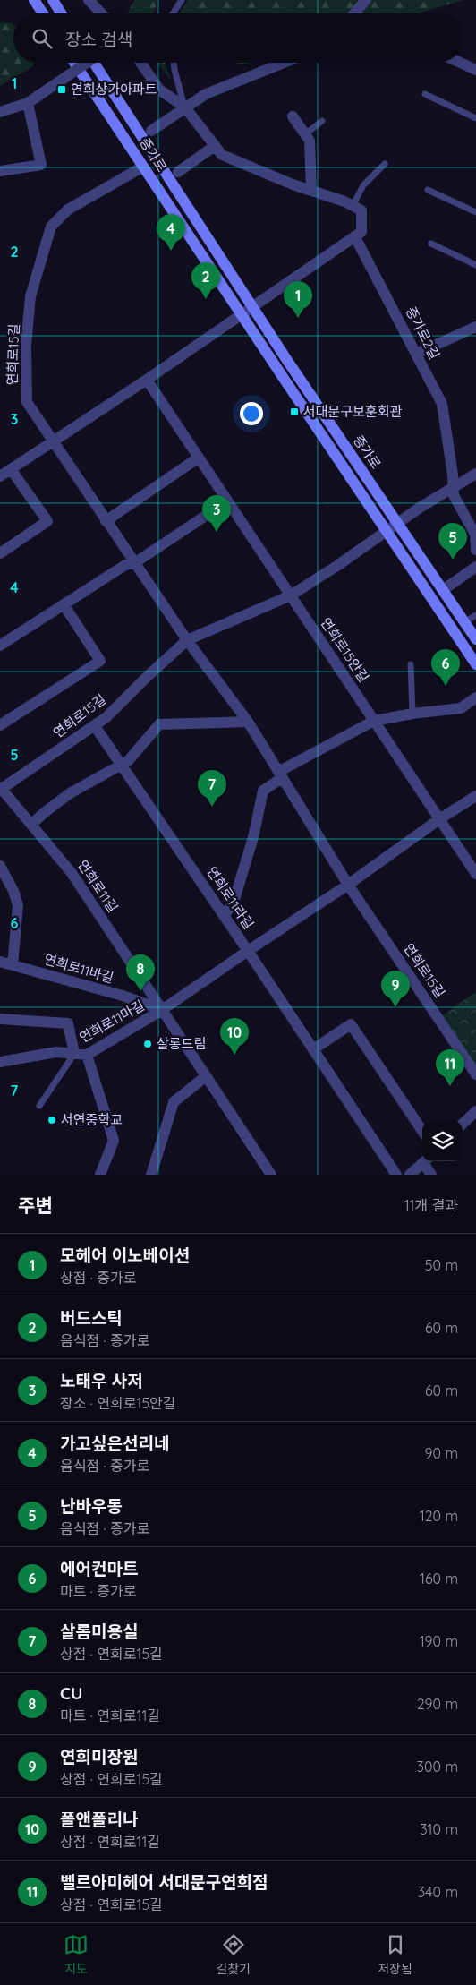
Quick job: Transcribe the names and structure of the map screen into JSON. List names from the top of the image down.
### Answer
{
  "streets": {
    "main road": ["증가로"],
    "street": [
      "증가로2길",
      "연희로15길",
      "연희로15안길",
      "연희로11길",
      "연희로11라길",
      "연희로11바길",
      "연희로11마길"
    ]
  },
  "crossings": [
    ["증가로", "연희로15길"],
    ["연희로15길", "연희로11길"],
    ["연희로15길", "연희로11라길"],
    ["연희로11길", "연희로11바길"],
    ["연희로11길", "연희로11마길"],
    ["연희로11바길", "연희로11마길"]
  ],
  "places": {
    "transit": ["연희상가아파트", "서대문구보훈회관"],
    "other": ["살롱드림", "서연중학교"]
  },
  "page": {
    "search": "장소 검색",
    "pins": [
      "4",
      "2",
      "1",
      "3",
      "5",
      "6",
      "7",
      "8",
      "9",
      "10",
      "11"
    ],
    "heading": ["주변", "11개 결과"],
    "list": [
      {
        "mark": "1",
        "name": "모헤어 이노베이션",
        "note": "상점 · 증가로",
        "value": "50 m"
      },
      {
        "mark": "2",
        "name": "버드스틱",
        "note": "음식점 · 증가로",
        "value": "60 m"
      },
      {
        "mark": "3",
        "name": "노태우 사저",
        "note": "장소 · 연희로15안길",
        "value": "60 m"
      },
      {
        "mark": "4",
        "name": "가고싶은선리네",
        "note": "음식점 · 증가로",
        "value": "90 m"
      },
      {
        "mark": "5",
        "name": "난바우동",
        "note": "음식점 · 증가로",
        "value": "120 m"
      },
      {
        "mark": "6",
        "name": "에어컨마트",
        "note": "마트 · 증가로",
        "value": "160 m"
      },
      {
        "mark": "7",
        "name": "살롬미용실",
        "note": "상점 · 연희로15길",
        "value": "190 m"
      },
      {
        "mark": "8",
        "name": "CU",
        "note": "마트 · 연희로11길",
        "value": "290 m"
      },
      {
        "mark": "9",
        "name": "연희미장원",
        "note": "상점 · 연희로15길",
        "value": "300 m"
      },
      {
        "mark": "10",
        "name": "폴앤폴리나",
        "note": "상점 · 연희로11길",
        "value": "310 m"
      },
      {
        "mark": "11",
        "name": "벨르아미헤어 서대문구연희점",
        "note": "상점 · 연희로15길",
        "value": "340 m"
      }
    ],
    "nav": ["지도", "길찾기", "저장됨"]
  },
  "grid": {
    "rows": [
      "1",
      "2",
      "3",
      "4",
      "5",
      "6",
      "7"
    ]
  }
}
